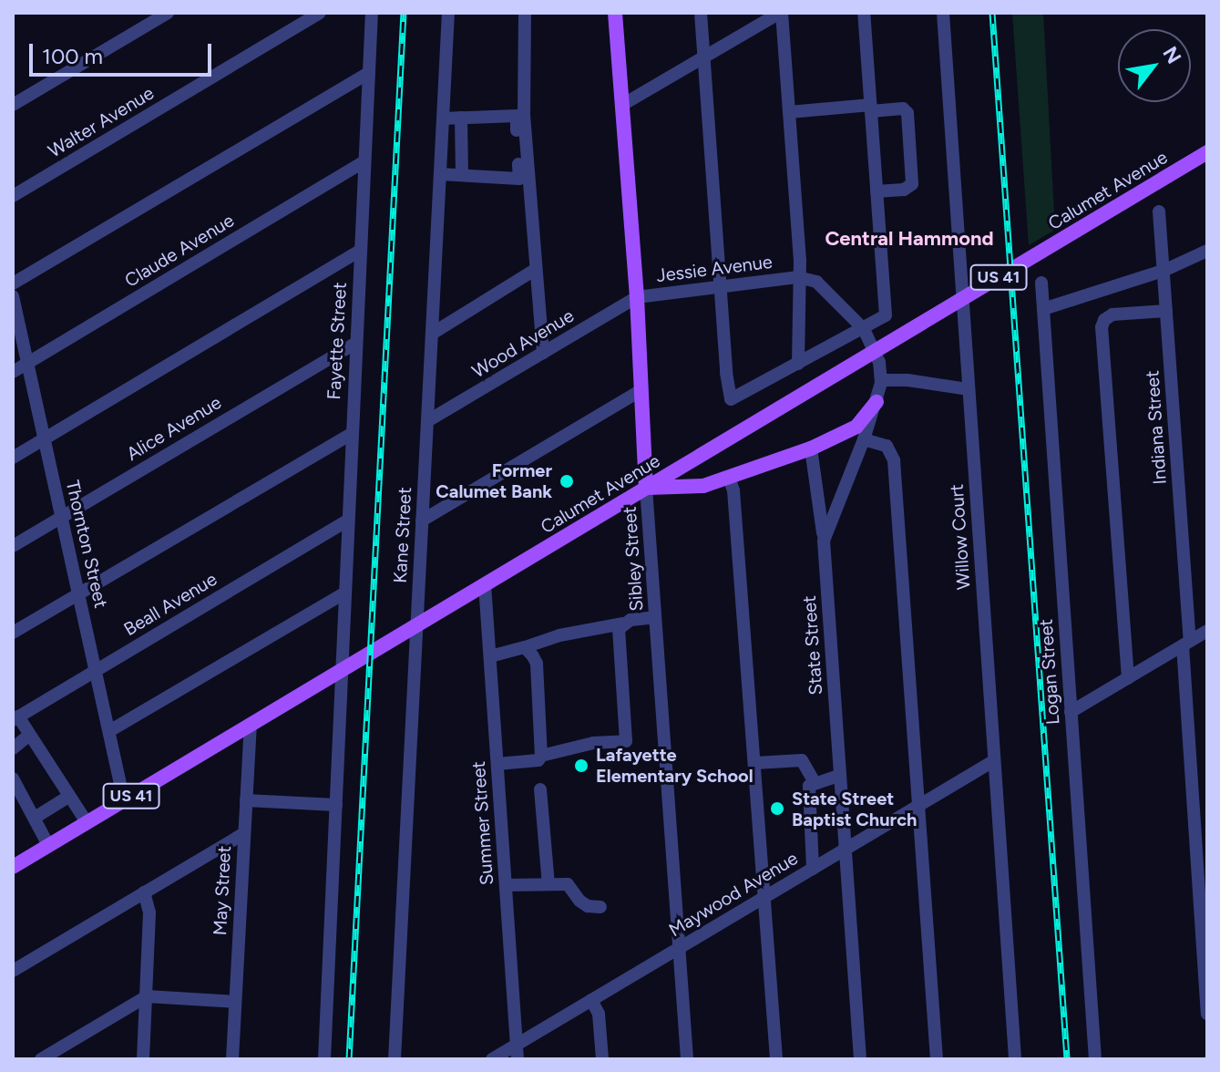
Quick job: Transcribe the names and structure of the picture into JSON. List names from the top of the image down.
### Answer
{
  "streets": {
    "main road": ["Calumet Avenue", "US 41", "Sibley Street"],
    "street": [
      "Walter Avenue",
      "Claude Avenue",
      "Jessie Avenue",
      "Fayette Street",
      "Wood Avenue",
      "Indiana Street",
      "Alice Avenue",
      "Kane Street",
      "Willow Court",
      "Thornton Street",
      "Beall Avenue",
      "State Street",
      "Logan Street",
      "Summer Street",
      "May Street",
      "Maywood Avenue"
    ]
  },
  "crossings": [
    ["Calumet Avenue", "Fayette Street"],
    ["Calumet Avenue", "Kane Street"],
    ["Calumet Avenue", "Thornton Street"],
    ["Calumet Avenue", "Sibley Street"],
    ["Calumet Avenue", "Summer Street"],
    ["Calumet Avenue", "May Street"],
    ["Claude Avenue", "Fayette Street"],
    ["Claude Avenue", "Thornton Street"],
    ["Jessie Avenue", "Wood Avenue"],
    ["Jessie Avenue", "Sibley Street"],
    ["Jessie Avenue", "State Street"],
    ["Fayette Street", "Alice Avenue"],
    ["Fayette Street", "Beall Avenue"],
    ["Wood Avenue", "Kane Street"],
    ["Wood Avenue", "Sibley Street"],
    ["Alice Avenue", "Thornton Street"],
    ["Willow Court", "Maywood Avenue"],
    ["Thornton Street", "Beall Avenue"],
    ["Sibley Street", "Maywood Avenue"],
    ["State Street", "Maywood Avenue"],
    ["Summer Street", "Maywood Avenue"]
  ],
  "districts": ["Central Hammond"],
  "places": ["Former Calumet Bank", "Lafayette Elementary School", "State Street Baptist Church"],
  "scale_bar": "100 m",
  "north": "top right"
}
